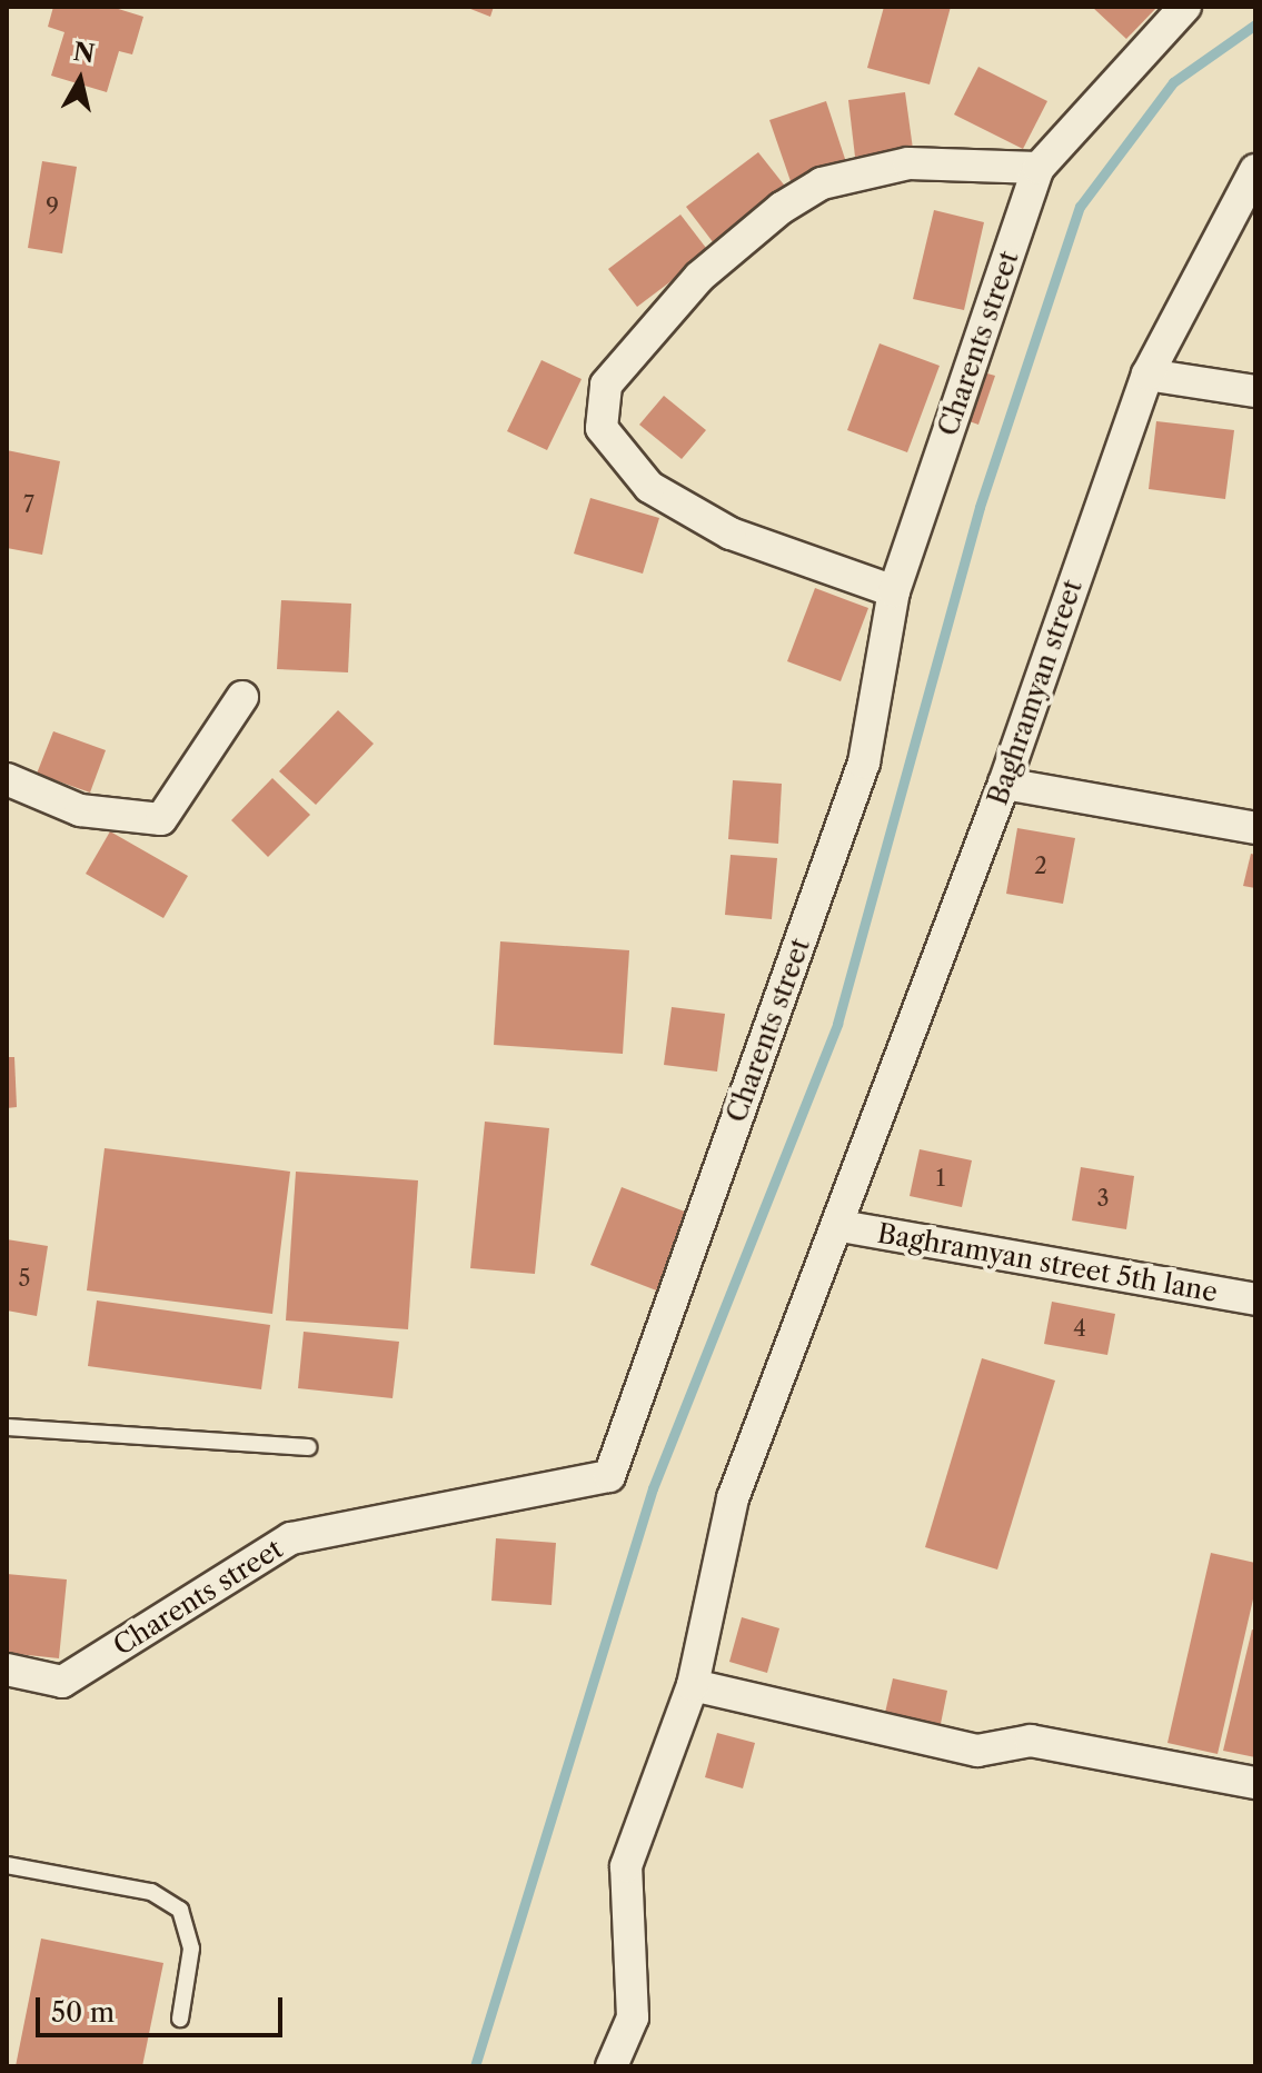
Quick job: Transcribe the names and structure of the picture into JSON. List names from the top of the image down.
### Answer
{
  "streets": {
    "street": ["Charents street", "Baghramyan street", "Baghramyan street 5th lane"]
  },
  "crossings": [
    ["Baghramyan street", "Baghramyan street 5th lane"]
  ],
  "house_numbers": [
    "9",
    "7",
    "2",
    "1",
    "3",
    "5",
    "4"
  ],
  "scale_bar": "50 m",
  "north": "top"
}
